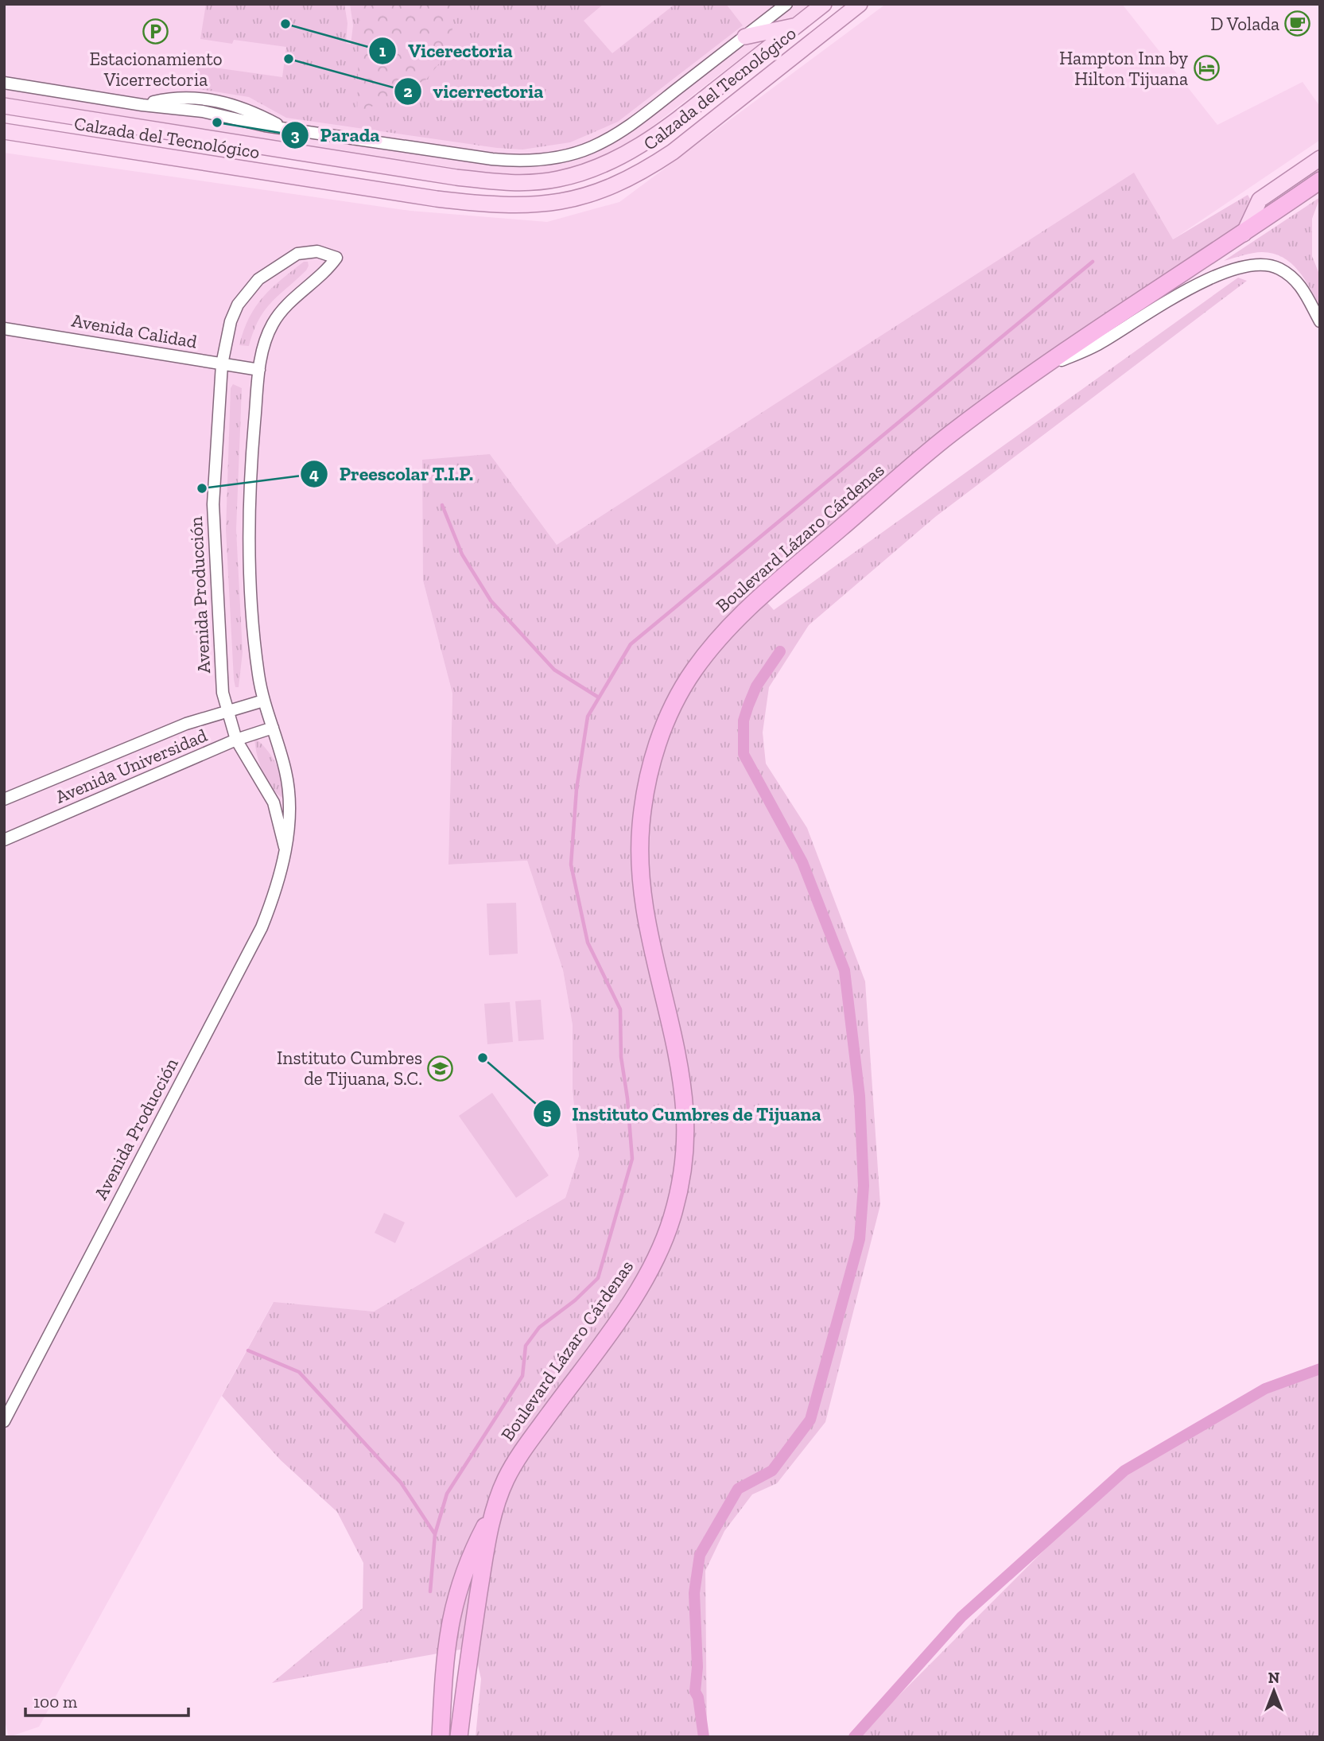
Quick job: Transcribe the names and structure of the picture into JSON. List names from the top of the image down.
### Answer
{
  "streets": {
    "highway": ["Boulevard Lázaro Cárdenas"],
    "main road": ["Calzada del Tecnológico"],
    "street": ["Avenida Calidad", "Avenida Producción", "Avenida Universidad"]
  },
  "crossings": [
    ["Avenida Calidad", "Avenida Producción"],
    ["Avenida Producción", "Avenida Universidad"]
  ],
  "places": {
    "other": [
      "Vicerectoria",
      "vicerrectoria",
      "Parada",
      "Preescolar T.I.P.",
      "Instituto Cumbres de Tijuana"
    ],
    "cafe": ["D Volada"],
    "parking": ["Estacionamiento Vicerrectoria"],
    "hotel": ["Hampton Inn by Hilton Tijuana"],
    "school or university": ["Instituto Cumbres de Tijuana, S.C."]
  },
  "scale_bar": "100 m",
  "north": "top"
}
